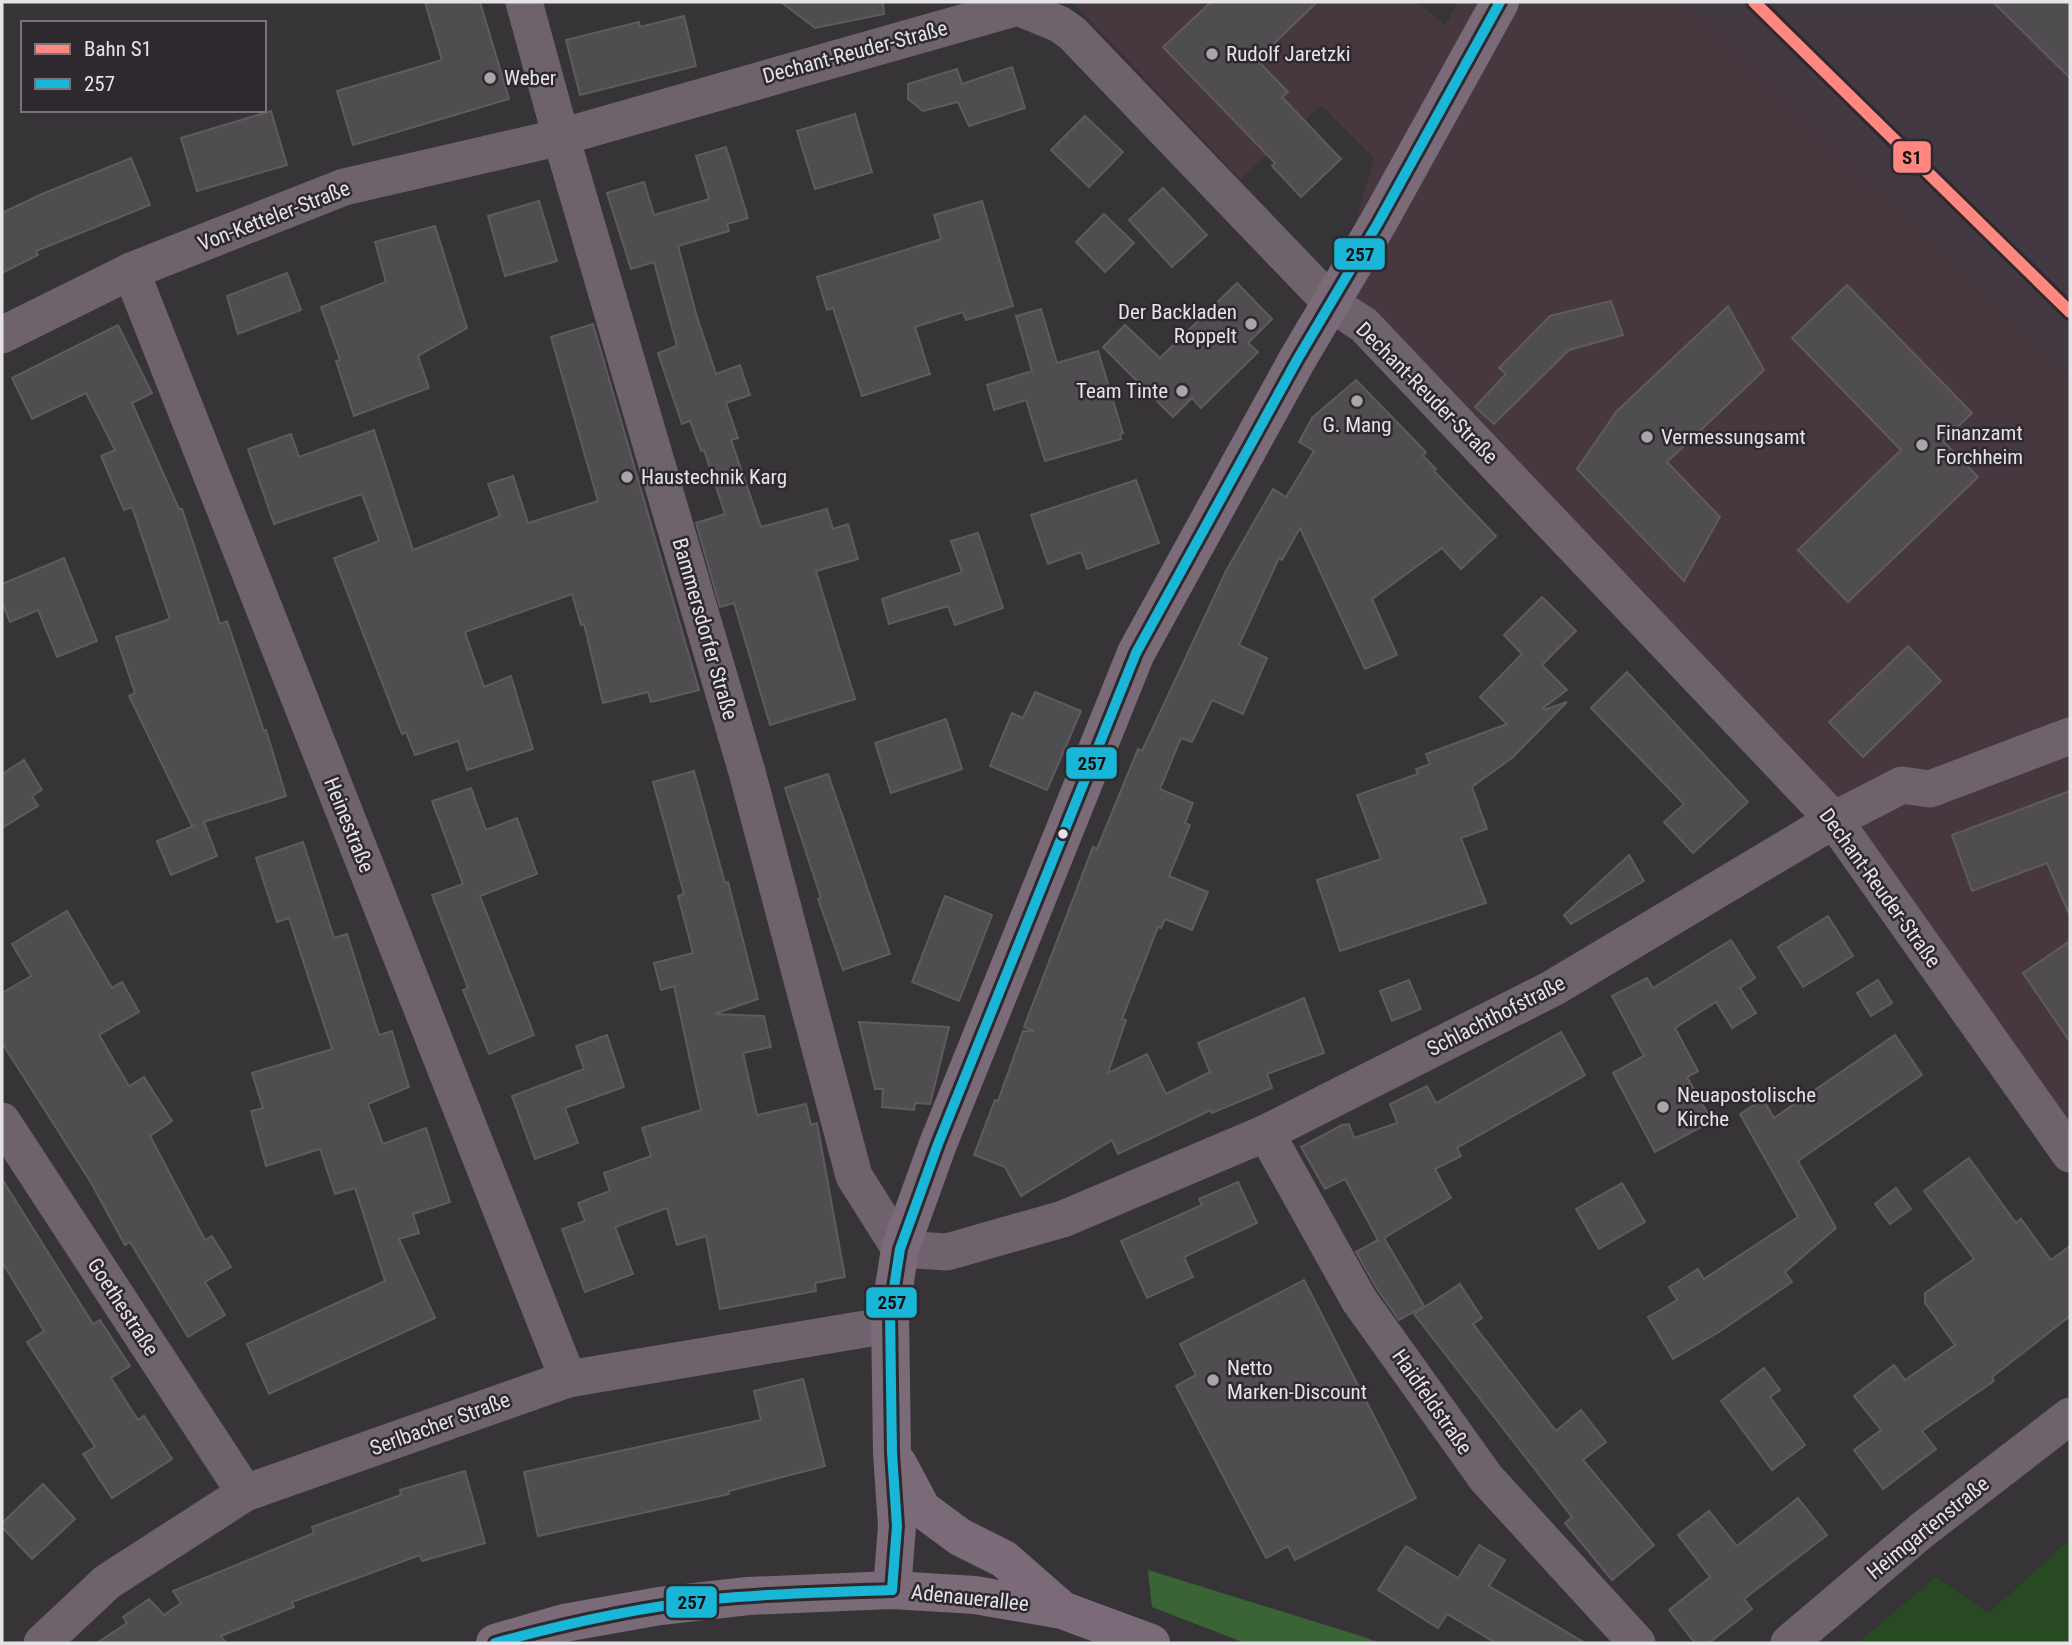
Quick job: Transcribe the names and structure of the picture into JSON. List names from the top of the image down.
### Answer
{
  "streets": {
    "street": [
      "Dechant-Reuder-Straße",
      "Von-Ketteler-Straße",
      "Bammersdorfer Straße",
      "Heinestraße",
      "Schlachthofstraße",
      "Goethestraße",
      "Haidfeldstraße",
      "Serlbacher Straße",
      "Heimgartenstraße",
      "Adenauerallee"
    ]
  },
  "crossings": [
    ["Dechant-Reuder-Straße", "Von-Ketteler-Straße"],
    ["Dechant-Reuder-Straße", "Bammersdorfer Straße"],
    ["Dechant-Reuder-Straße", "Schlachthofstraße"],
    ["Von-Ketteler-Straße", "Bammersdorfer Straße"],
    ["Von-Ketteler-Straße", "Heinestraße"],
    ["Bammersdorfer Straße", "Schlachthofstraße"],
    ["Heinestraße", "Serlbacher Straße"],
    ["Schlachthofstraße", "Haidfeldstraße"],
    ["Goethestraße", "Serlbacher Straße"]
  ],
  "places": [
    "Rudolf Jaretzki",
    "Weber",
    "Der Backladen Roppelt",
    "Team Tinte",
    "G. Mang",
    "Vermessungsamt",
    "Finanzamt Forchheim",
    "Haustechnik Karg",
    "Neuapostolische Kirche",
    "Netto Marken-Discount"
  ],
  "lines": ["rail line S1", "transit line 257"],
  "legend": ["Bahn S1", "257"]
}
